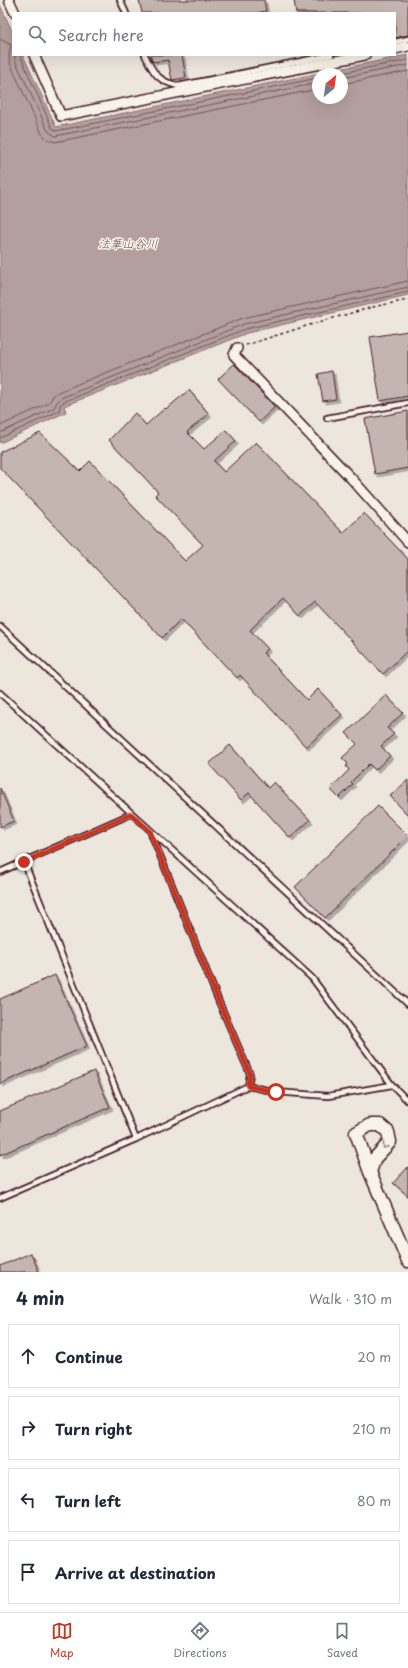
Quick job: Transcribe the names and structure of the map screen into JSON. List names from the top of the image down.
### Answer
{
  "water": ["法華山谷川"],
  "north": "top right",
  "page": {
    "search": "Search here",
    "heading": ["4 min", "Walk · 310 m"],
    "list": [
      ["Continue", "20 m"],
      ["Turn right", "210 m"],
      ["Turn left", "80 m"],
      "Arrive at destination"
    ],
    "nav": ["Map", "Directions", "Saved"]
  }
}
